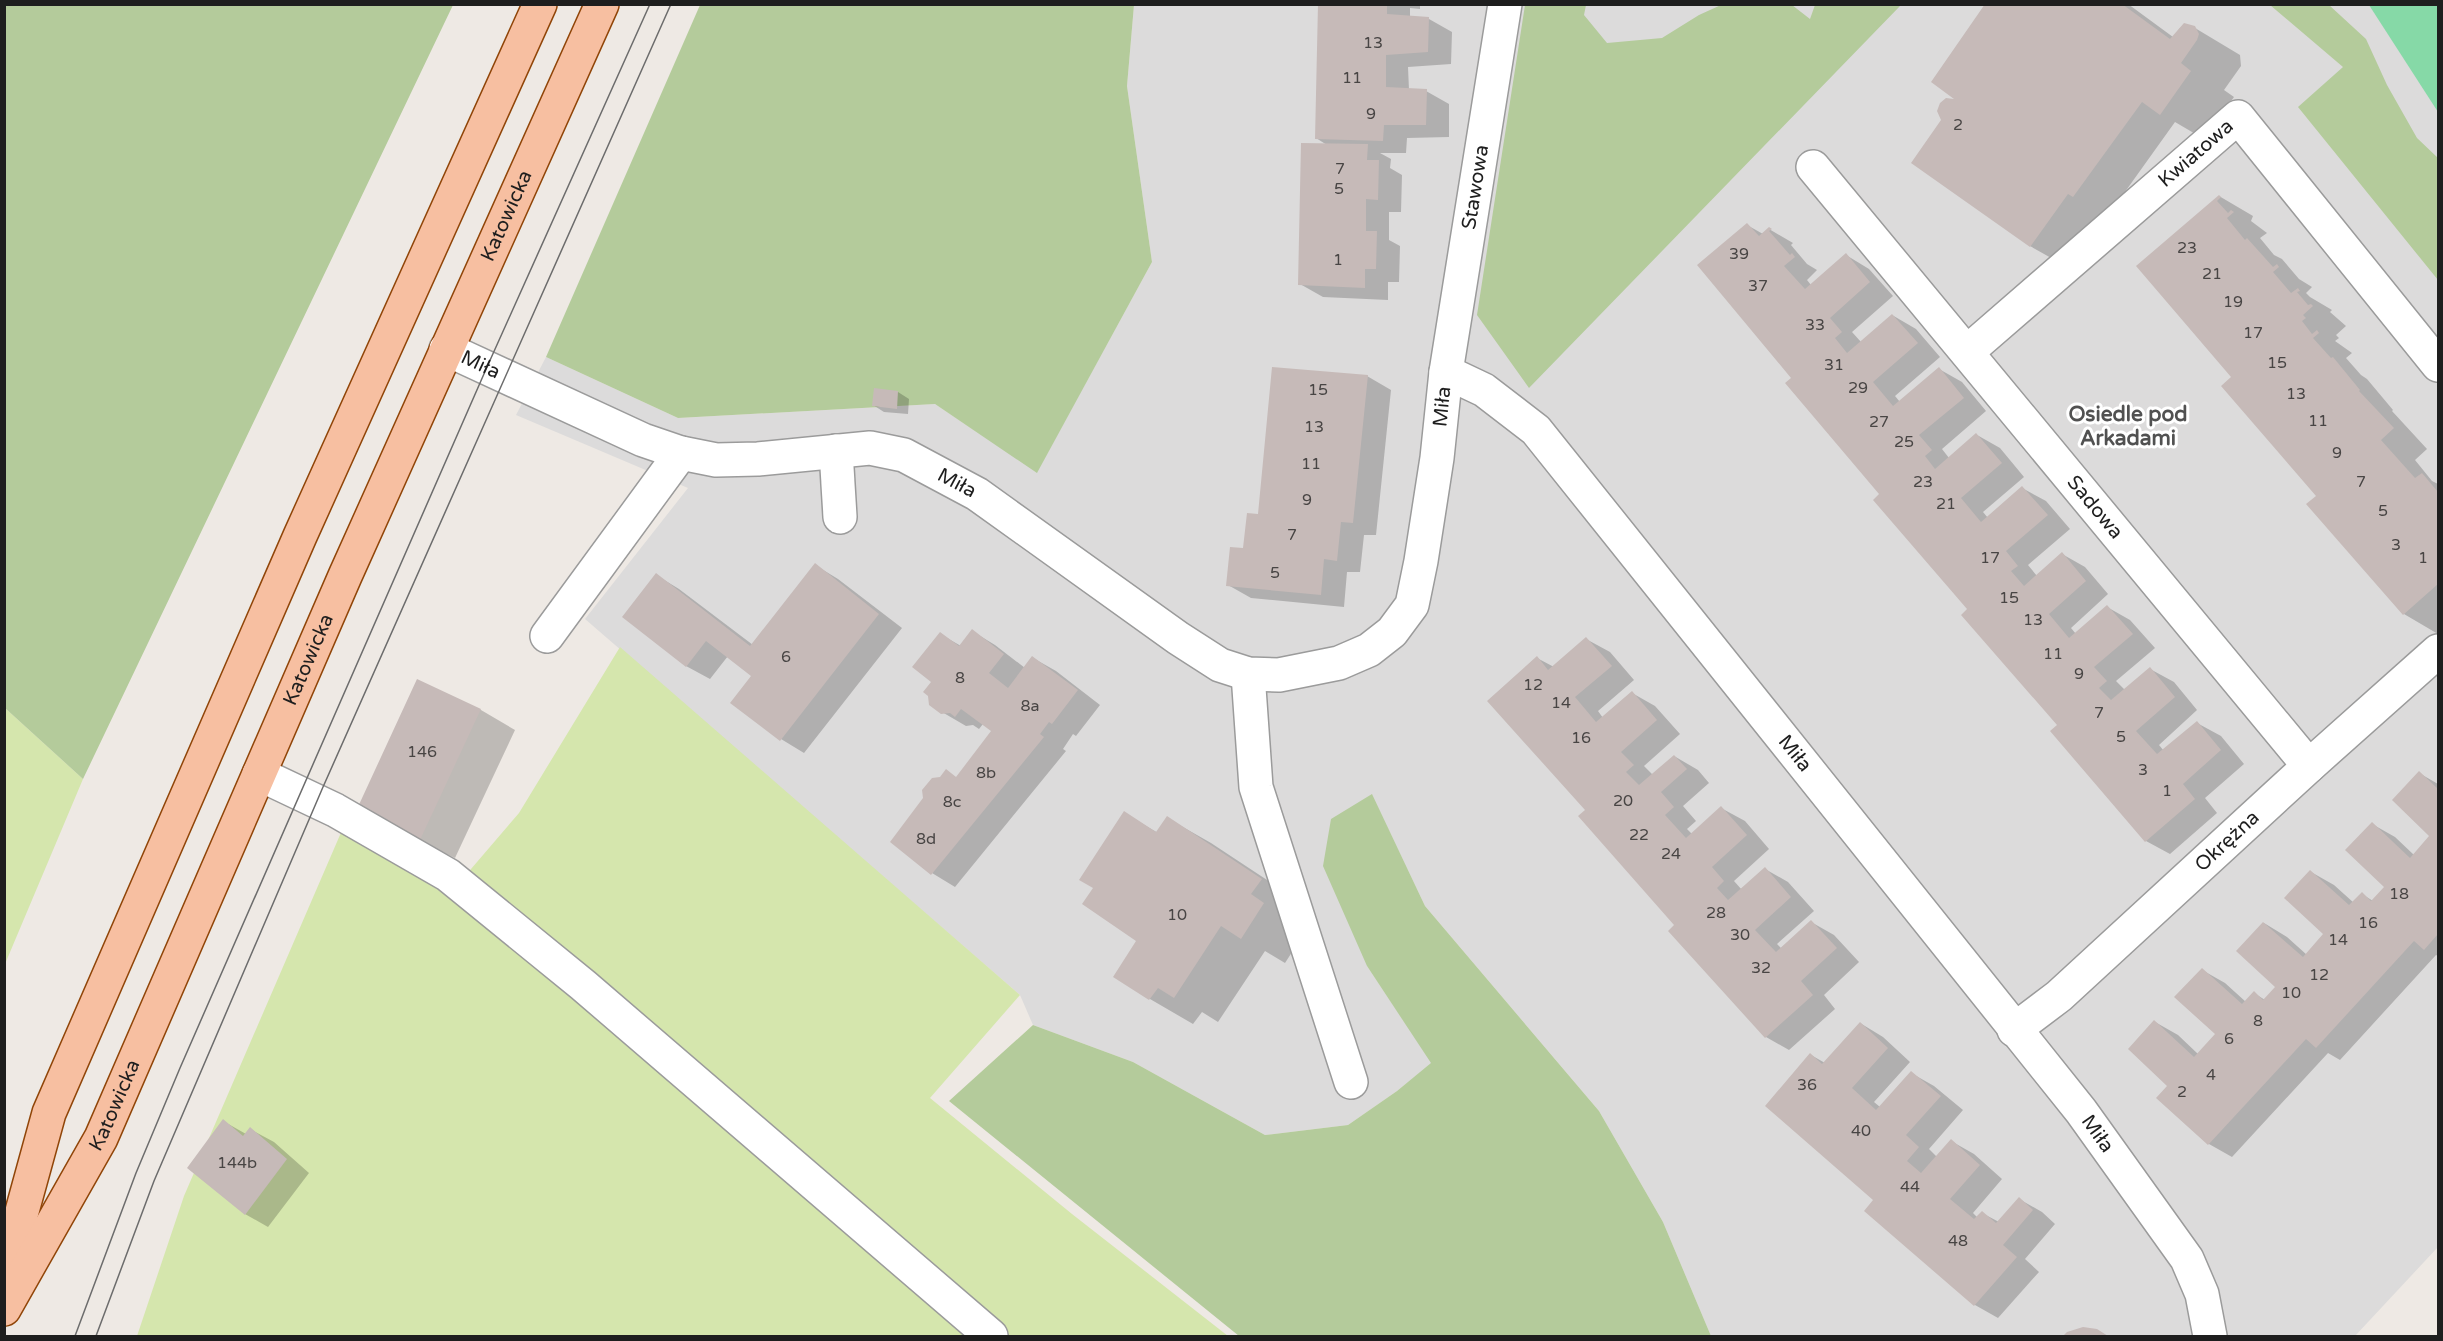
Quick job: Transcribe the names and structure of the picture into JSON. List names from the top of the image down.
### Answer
{
  "streets": {
    "main road": ["Katowicka"],
    "street": [
      "Kwiatowa",
      "Stawowa",
      "Miła",
      "Sadowa",
      "Okrężna"
    ]
  },
  "crossings": [
    ["Kwiatowa", "Sadowa"],
    ["Stawowa", "Miła"],
    ["Katowicka", "Miła"],
    ["Miła", "Okrężna"],
    ["Sadowa", "Okrężna"]
  ],
  "districts": ["Osiedle pod Arkadami"],
  "house_numbers": [
    "13",
    "11",
    "9",
    "2",
    "7",
    "5",
    "23",
    "39",
    "1",
    "21",
    "37",
    "19",
    "33",
    "17",
    "15",
    "31",
    "29",
    "15",
    "13",
    "11",
    "27",
    "13",
    "25",
    "9",
    "11",
    "23",
    "7",
    "9",
    "21",
    "5",
    "7",
    "3",
    "17",
    "1",
    "5",
    "15",
    "13",
    "11",
    "6",
    "9",
    "8",
    "12",
    "14",
    "8a",
    "7",
    "5",
    "16",
    "146",
    "3",
    "8b",
    "1",
    "20",
    "8c",
    "22",
    "8d",
    "24",
    "18",
    "28",
    "10",
    "16",
    "30",
    "14",
    "32",
    "12",
    "10",
    "8",
    "6",
    "4",
    "36",
    "2",
    "40",
    "144b",
    "44",
    "48"
  ]
}
